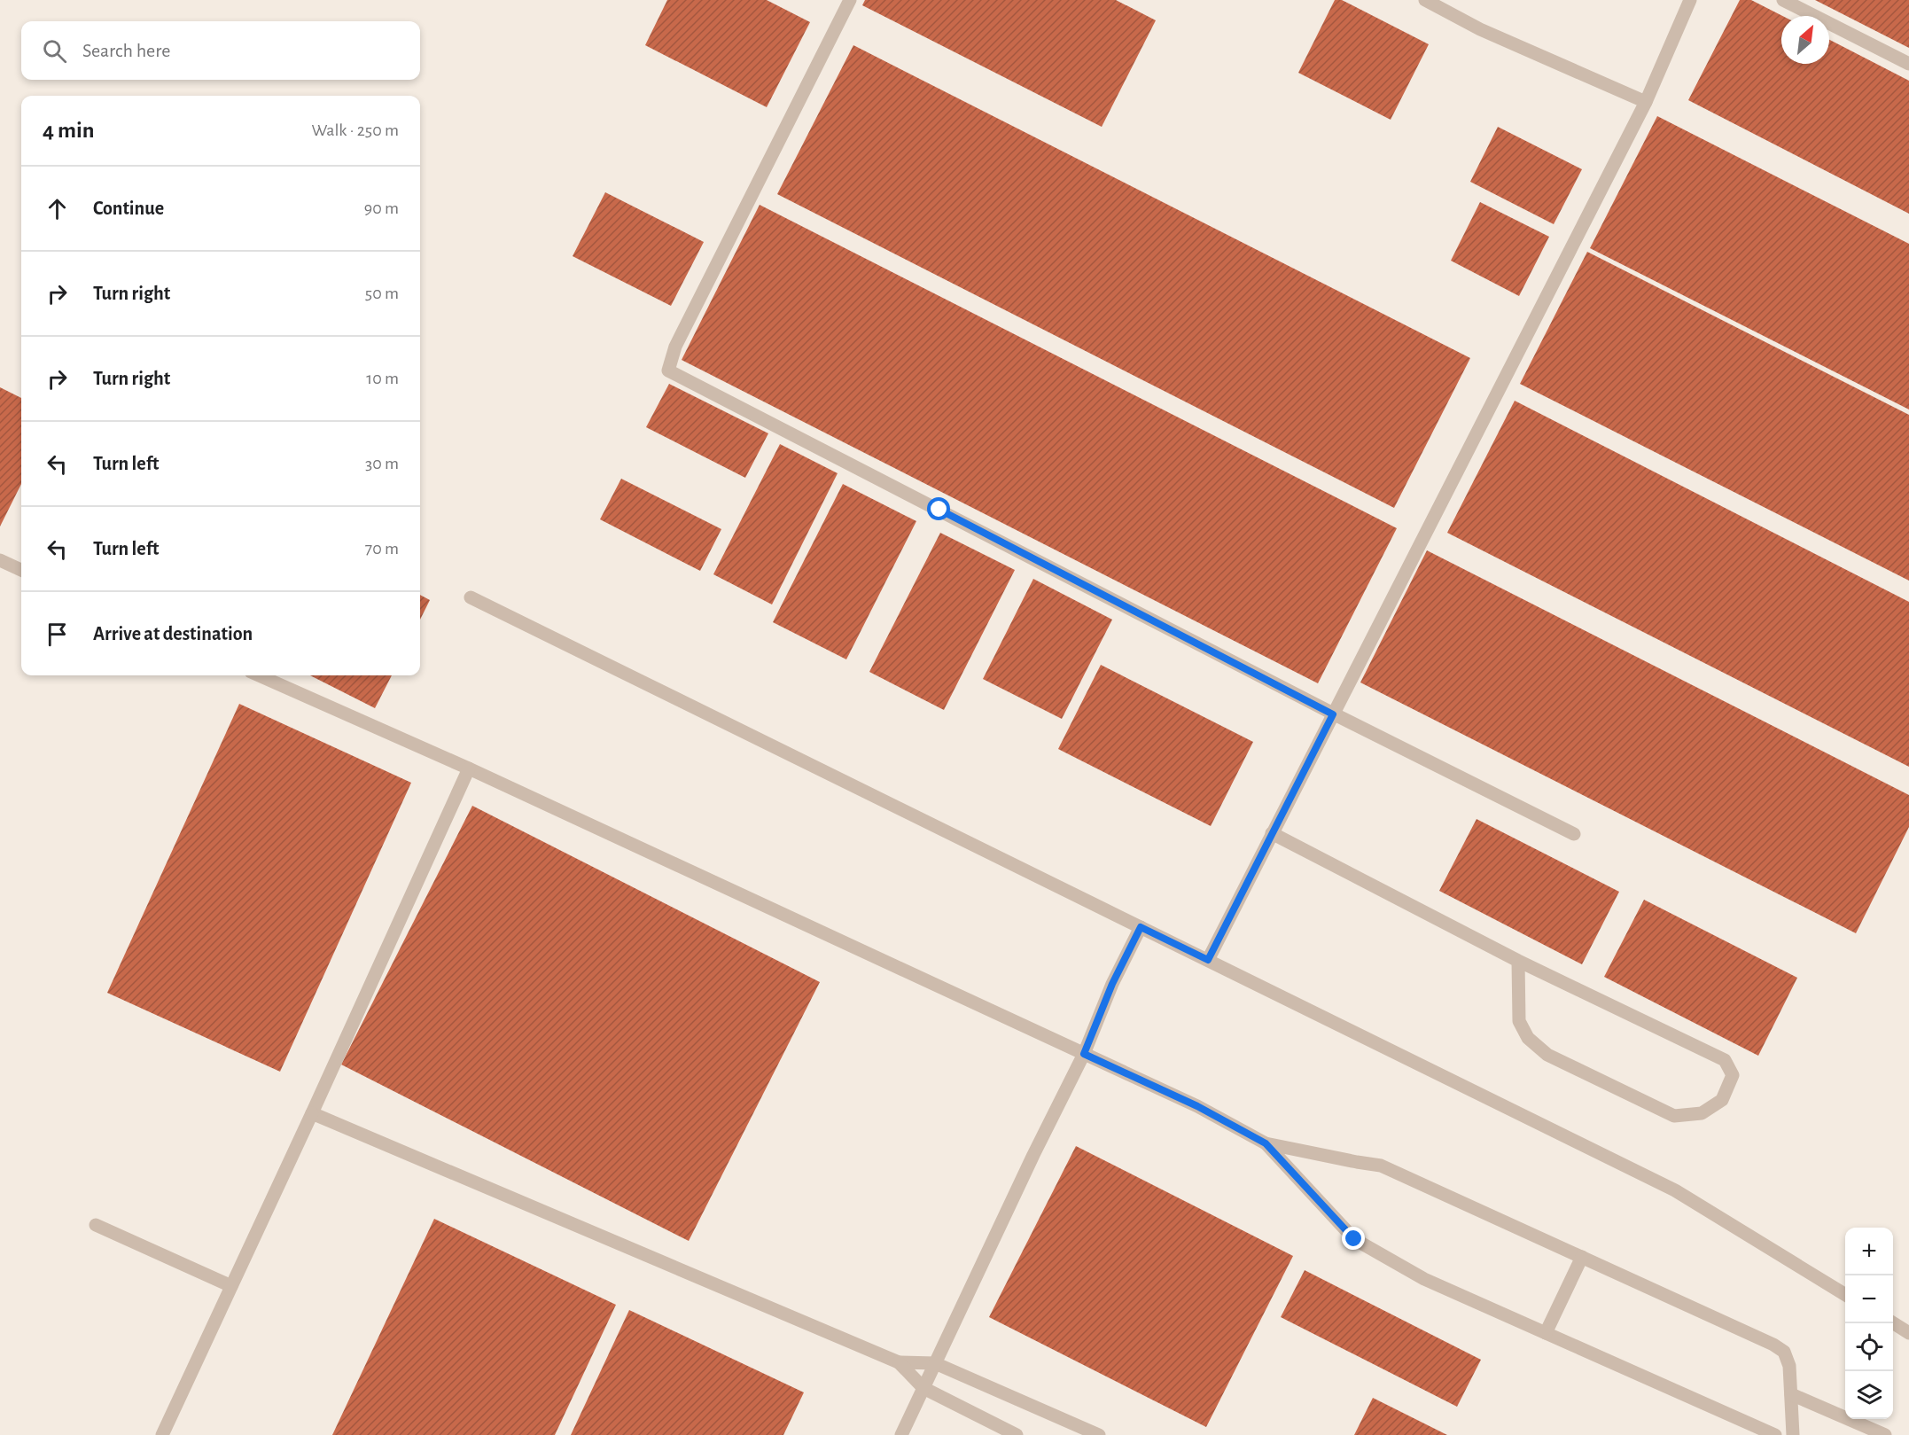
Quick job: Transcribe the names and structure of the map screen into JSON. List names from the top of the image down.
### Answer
{
  "north": "top right",
  "page": {
    "search": "Search here",
    "heading": ["4 min", "Walk · 250 m"],
    "list": [
      ["Continue", "90 m"],
      ["Turn right", "50 m"],
      ["Turn right", "10 m"],
      ["Turn left", "30 m"],
      ["Turn left", "70 m"],
      "Arrive at destination"
    ],
    "map_buttons": ["+", "−"]
  }
}
